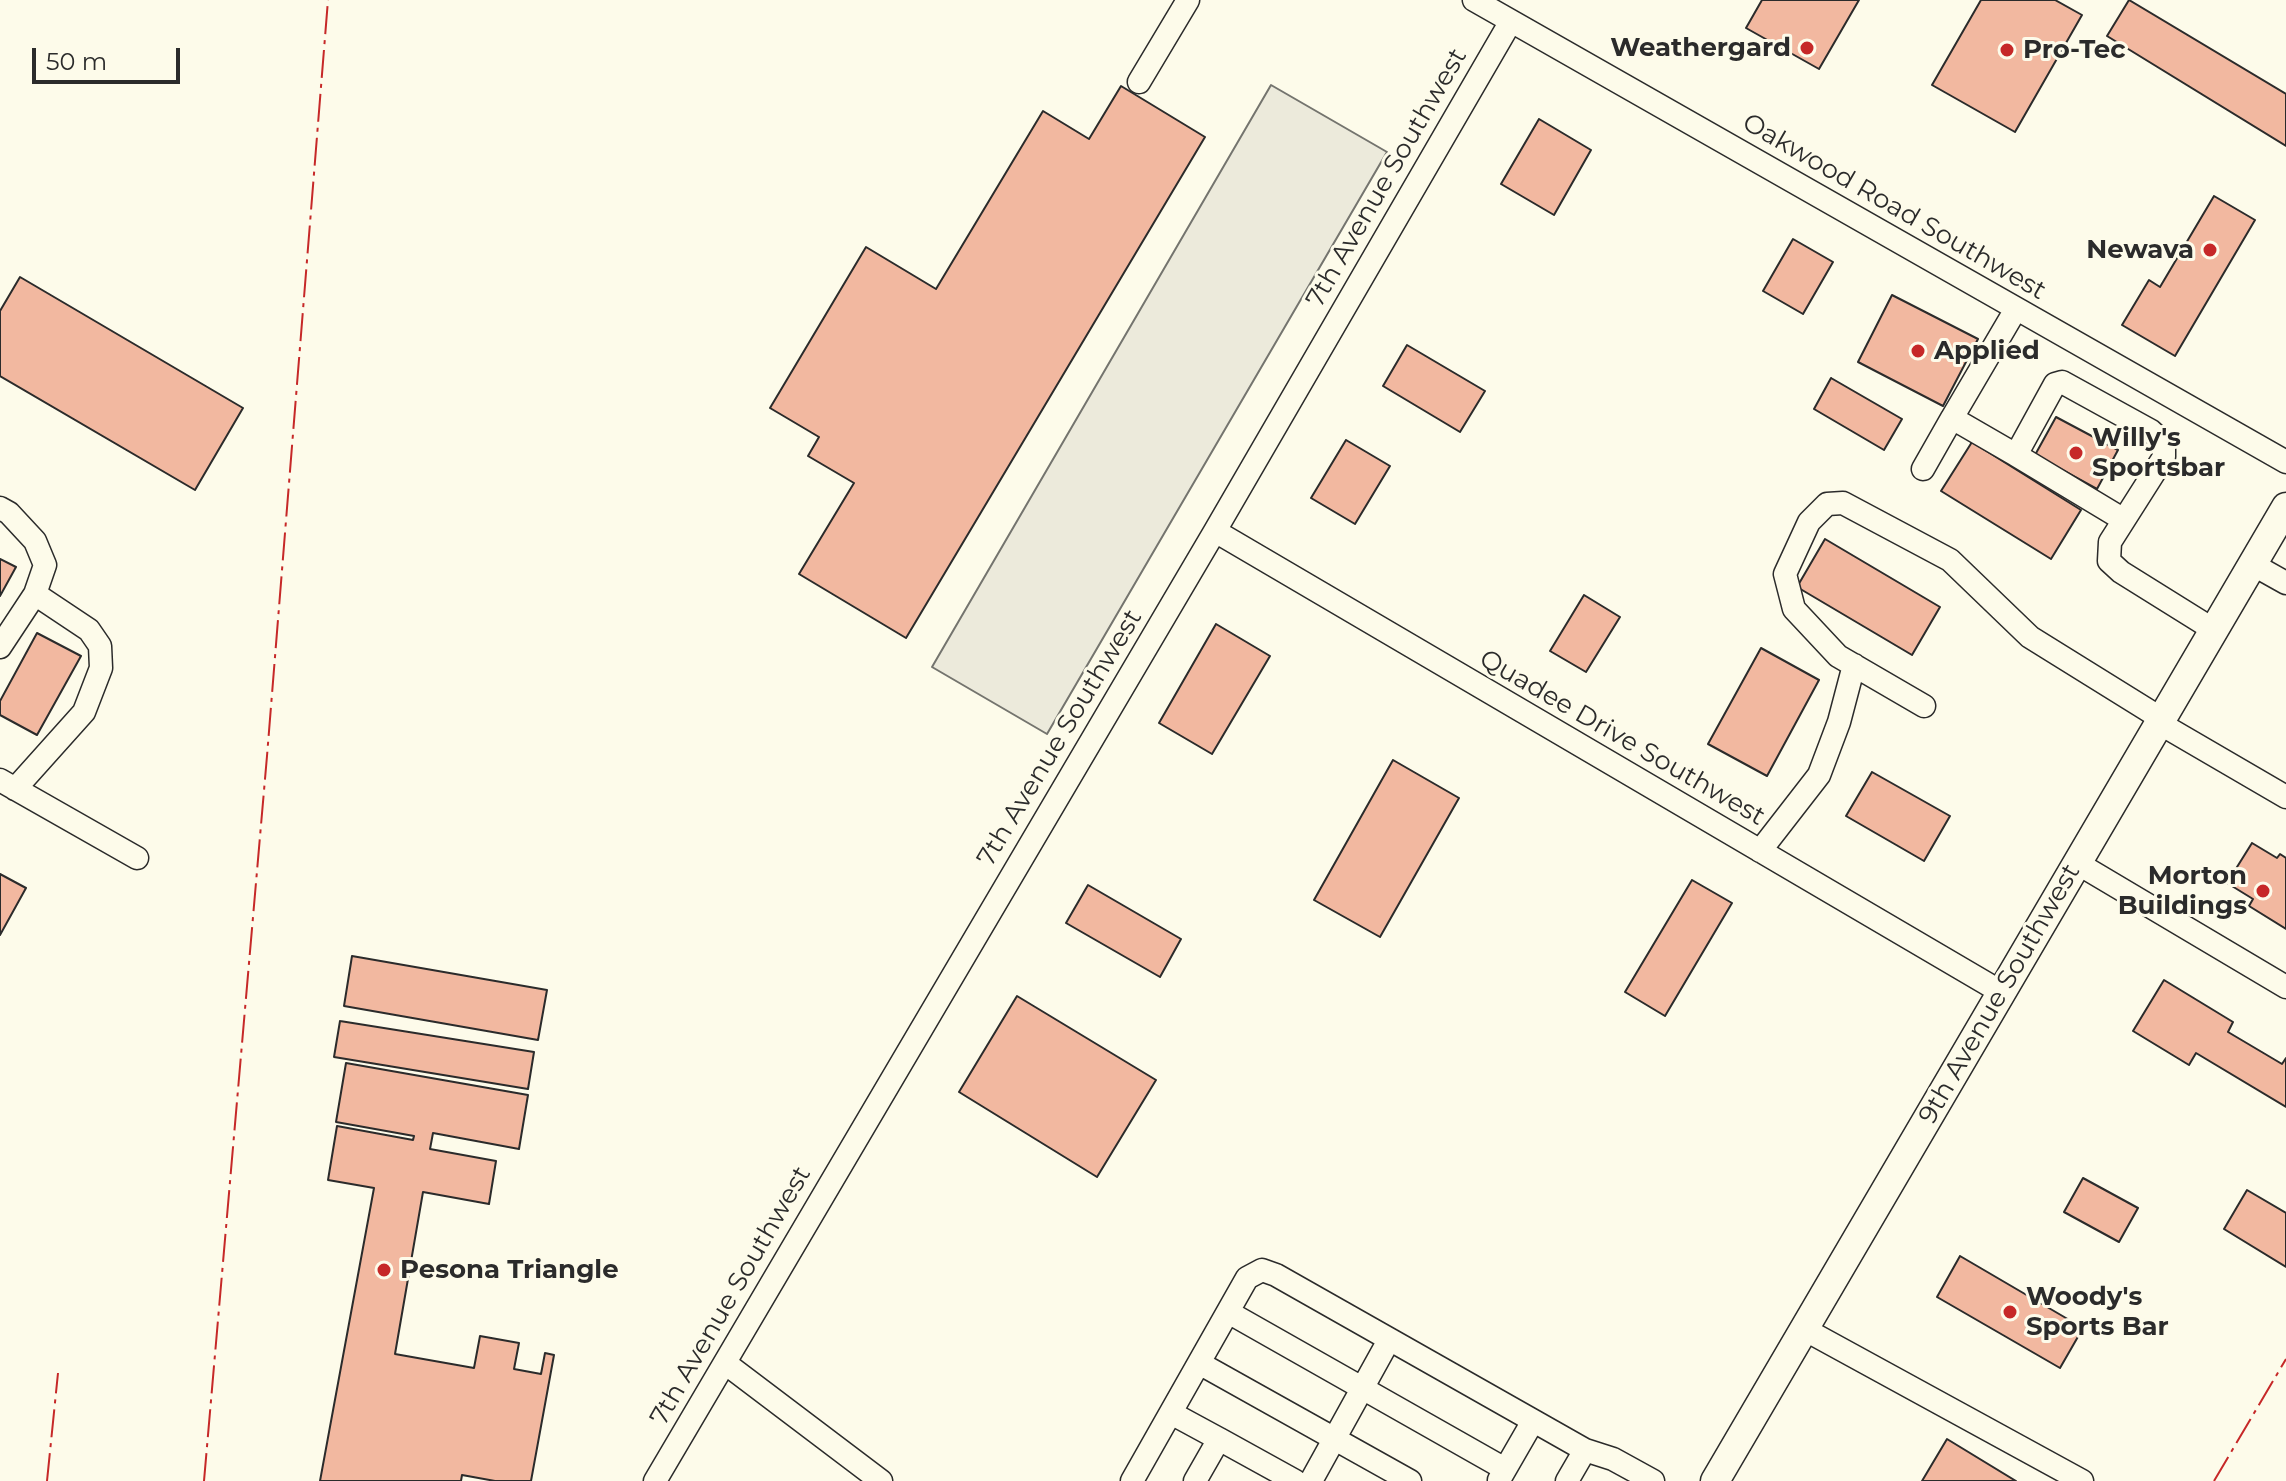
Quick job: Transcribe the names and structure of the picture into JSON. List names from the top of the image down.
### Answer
{
  "streets": {
    "main road": ["9th Avenue Southwest"],
    "street": ["7th Avenue Southwest", "Oakwood Road Southwest", "Quadee Drive Southwest"]
  },
  "crossings": [
    ["7th Avenue Southwest", "Oakwood Road Southwest"],
    ["7th Avenue Southwest", "Quadee Drive Southwest"],
    ["Quadee Drive Southwest", "9th Avenue Southwest"]
  ],
  "places": [
    "Weathergard",
    "Pro-Tec",
    "Newava",
    "Applied",
    "Willy's Sportsbar",
    "Morton Buildings",
    "Pesona Triangle",
    "Woody's Sports Bar"
  ],
  "scale_bar": "50 m"
}
